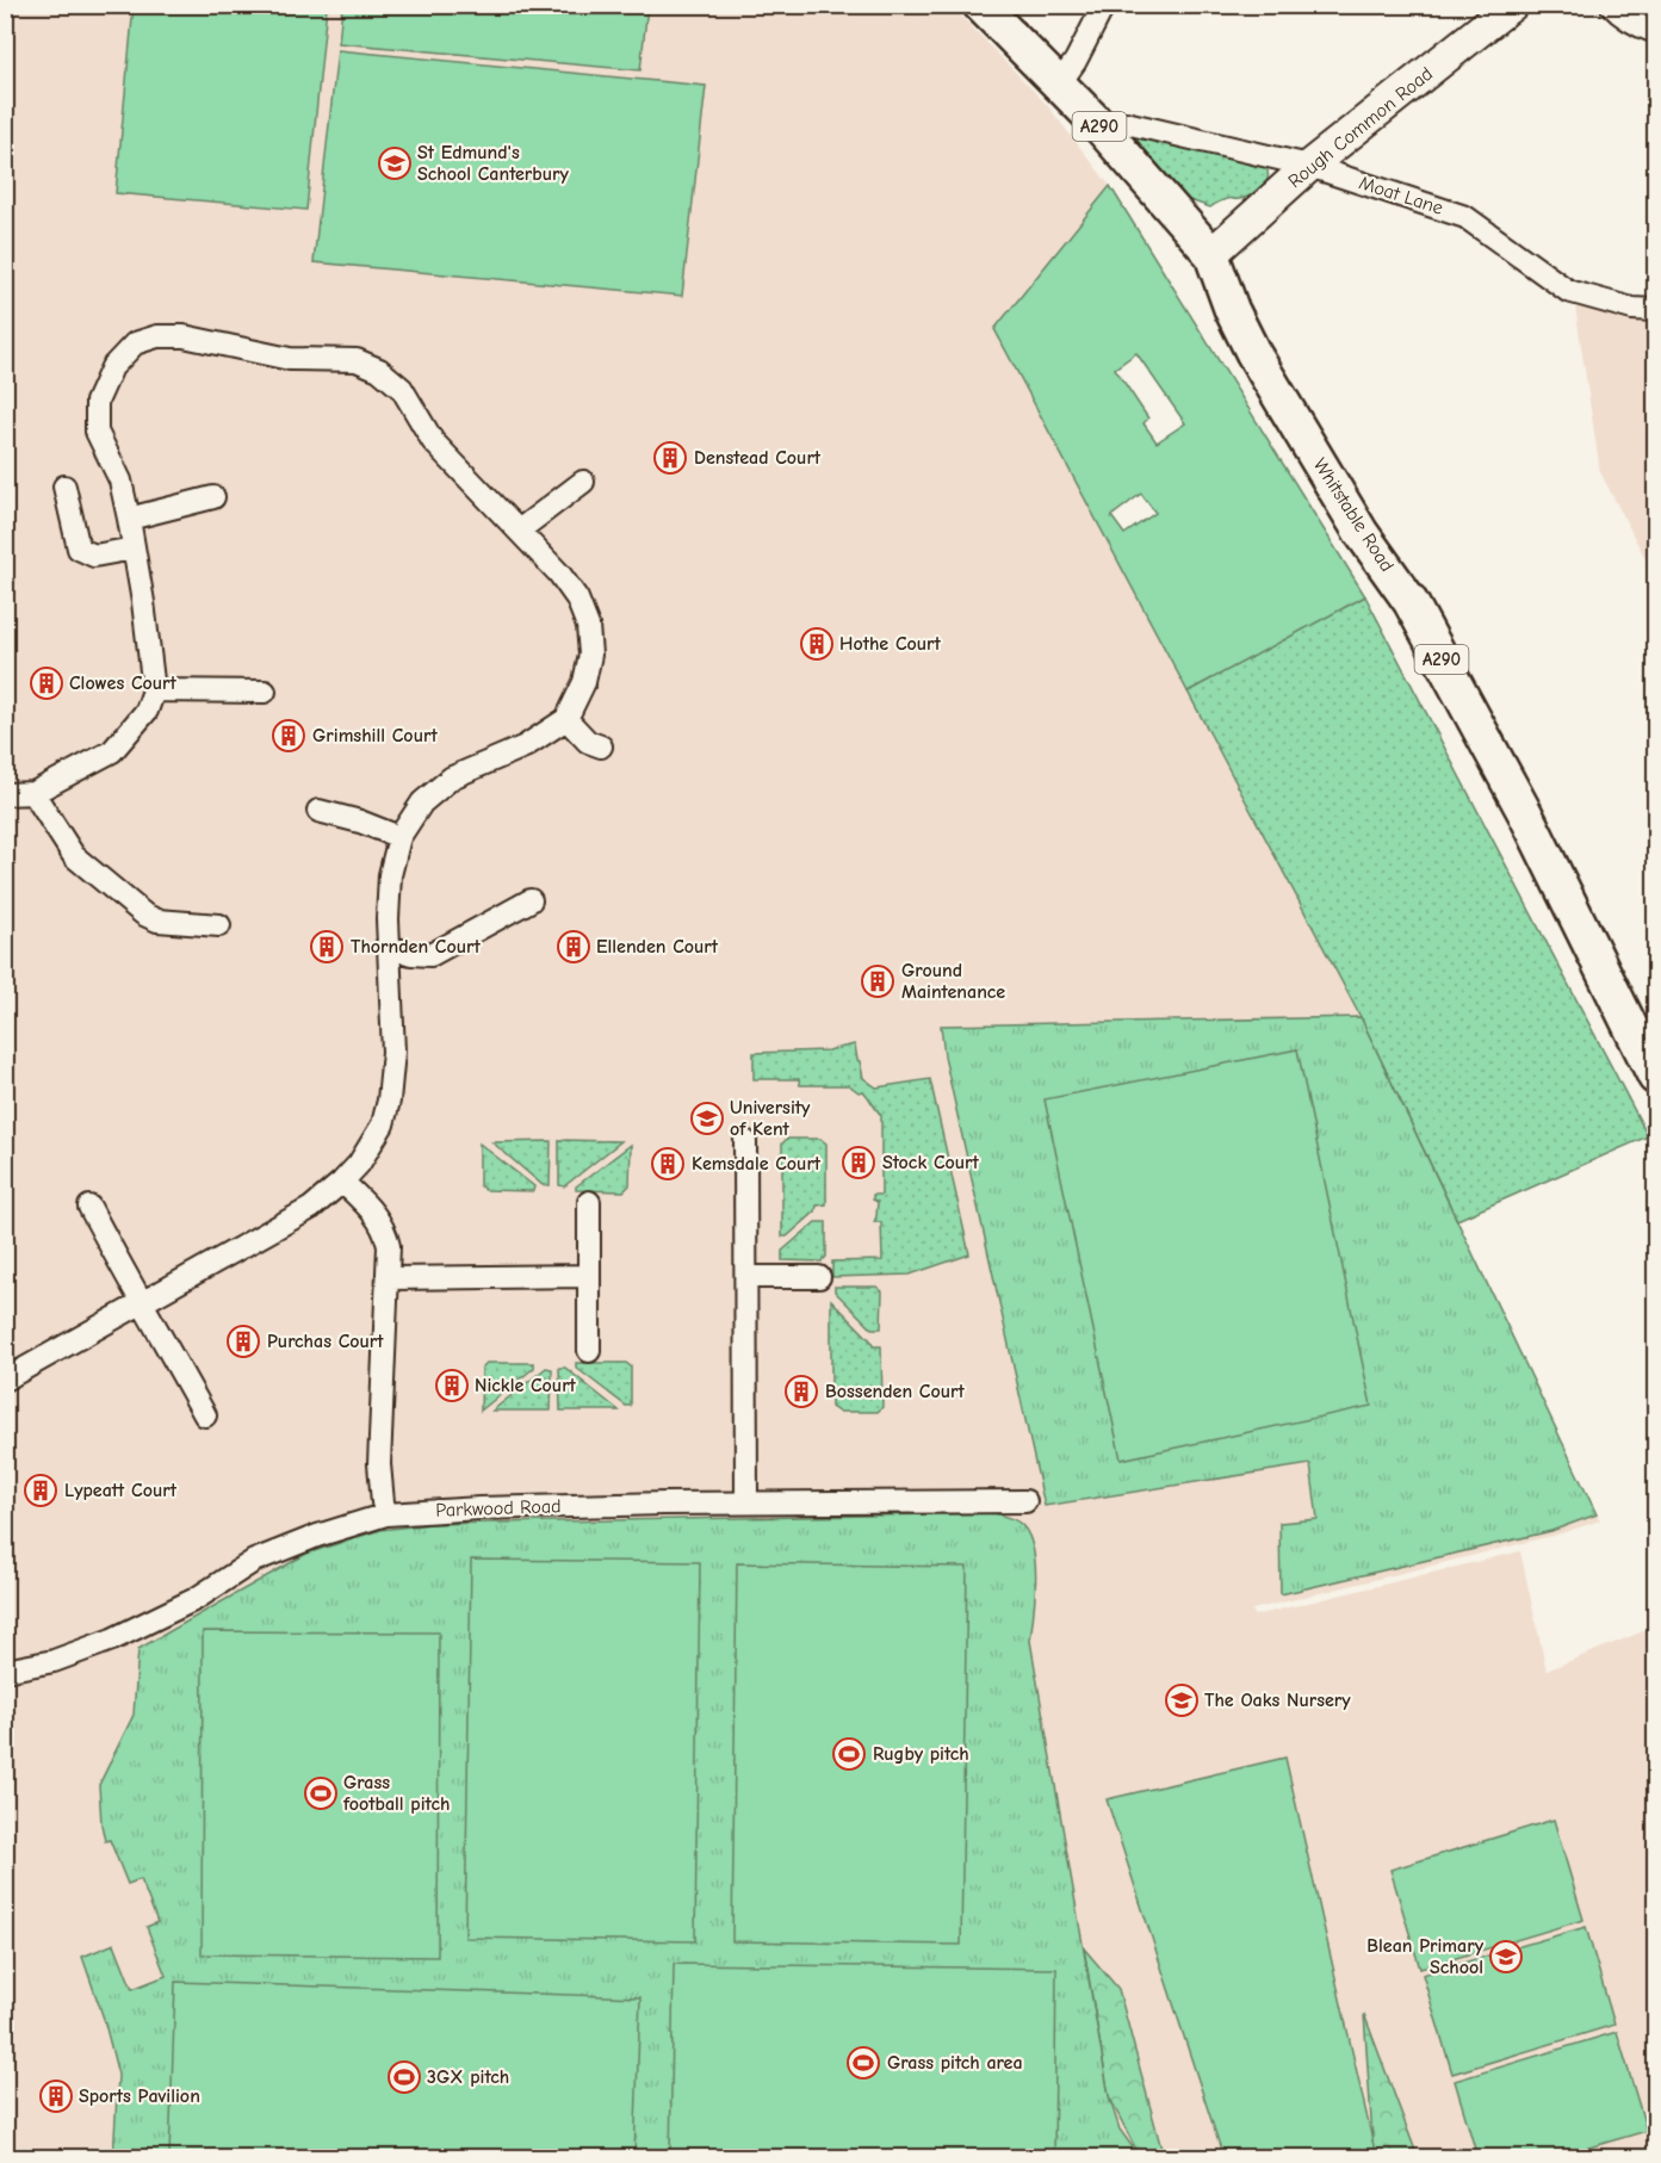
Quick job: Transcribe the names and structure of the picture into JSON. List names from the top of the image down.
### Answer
{
  "streets": {
    "main road": ["A290", "Whitstable Road"],
    "street": ["Rough Common Road", "Moat Lane", "Parkwood Road"]
  },
  "crossings": [
    ["Rough Common Road", "Moat Lane"],
    ["Rough Common Road", "Whitstable Road"]
  ],
  "places": {
    "school or university": [
      "St Edmund's School Canterbury",
      "University of Kent",
      "The Oaks Nursery",
      "Blean Primary School"
    ],
    "building": [
      "Denstead Court",
      "Hothe Court",
      "Clowes Court",
      "Grimshill Court",
      "Thornden Court",
      "Ellenden Court",
      "Ground Maintenance",
      "Stock Court",
      "Kemsdale Court",
      "Purchas Court",
      "Nickle Court",
      "Bossenden Court",
      "Lypeatt Court",
      "Sports Pavilion"
    ],
    "sports": [
      "Rugby pitch",
      "Grass football pitch",
      "Grass pitch area",
      "3GX pitch"
    ]
  }
}
